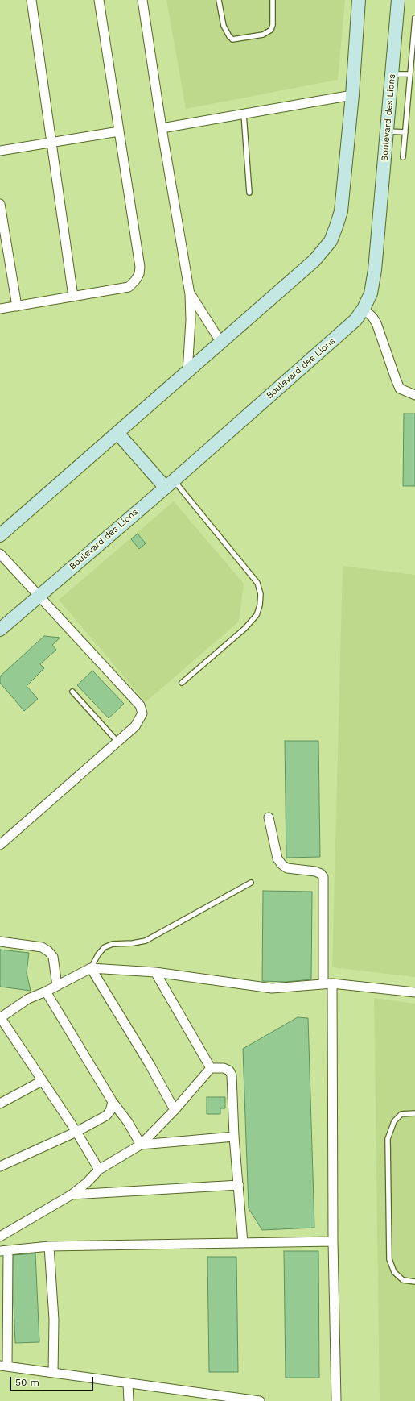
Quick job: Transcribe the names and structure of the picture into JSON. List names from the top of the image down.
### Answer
{
  "streets": {
    "main road": ["Boulevard des Lions"]
  },
  "scale_bar": "50 m"
}
